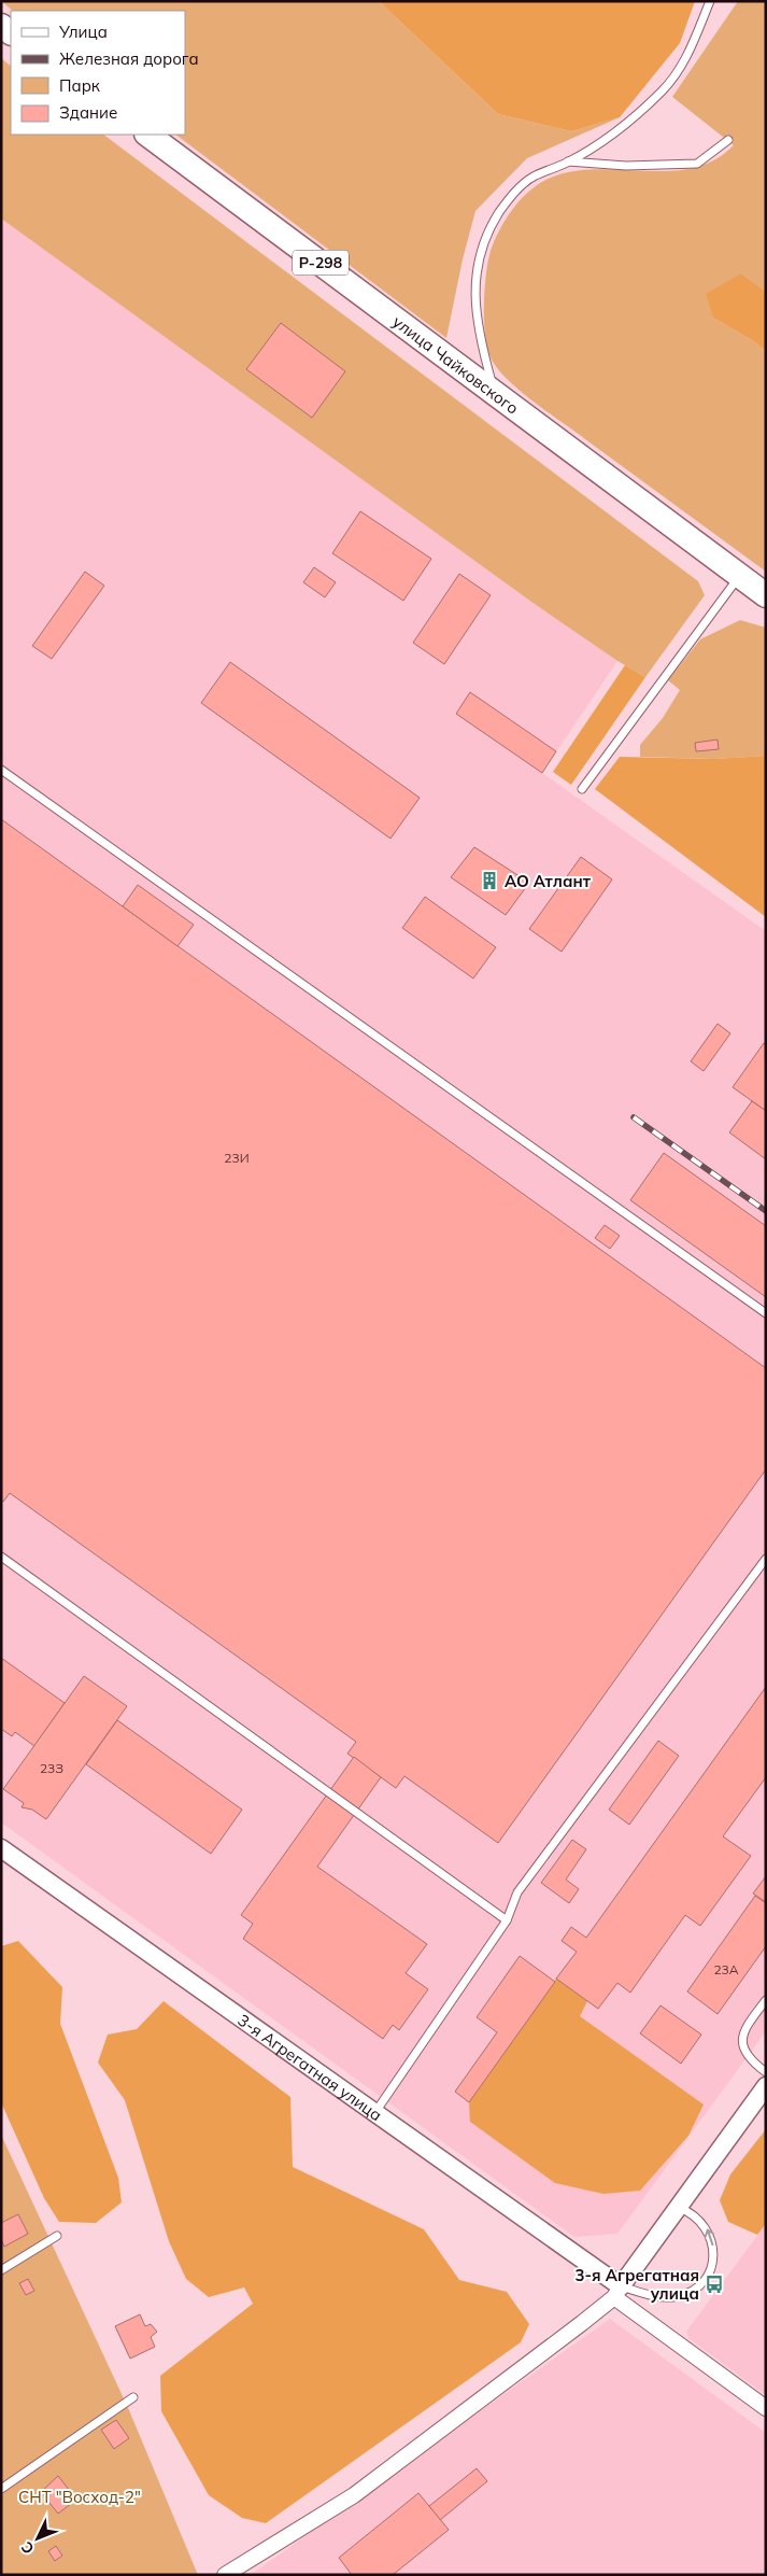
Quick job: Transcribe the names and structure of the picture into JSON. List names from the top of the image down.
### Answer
{
  "streets": {
    "highway": ["Р-298", "улица Чайковского"],
    "street": ["3-я Агрегатная улица"]
  },
  "parks": ["СНТ \"Восход-2\""],
  "places": {
    "building": ["АО Атлант"],
    "bus stop": ["3-я Агрегатная улица"]
  },
  "house_numbers": ["23И", "23З", "23А"],
  "legend": [
    "Улица",
    "Железная дорога",
    "Парк",
    "Здание"
  ],
  "north": "bottom left"
}
